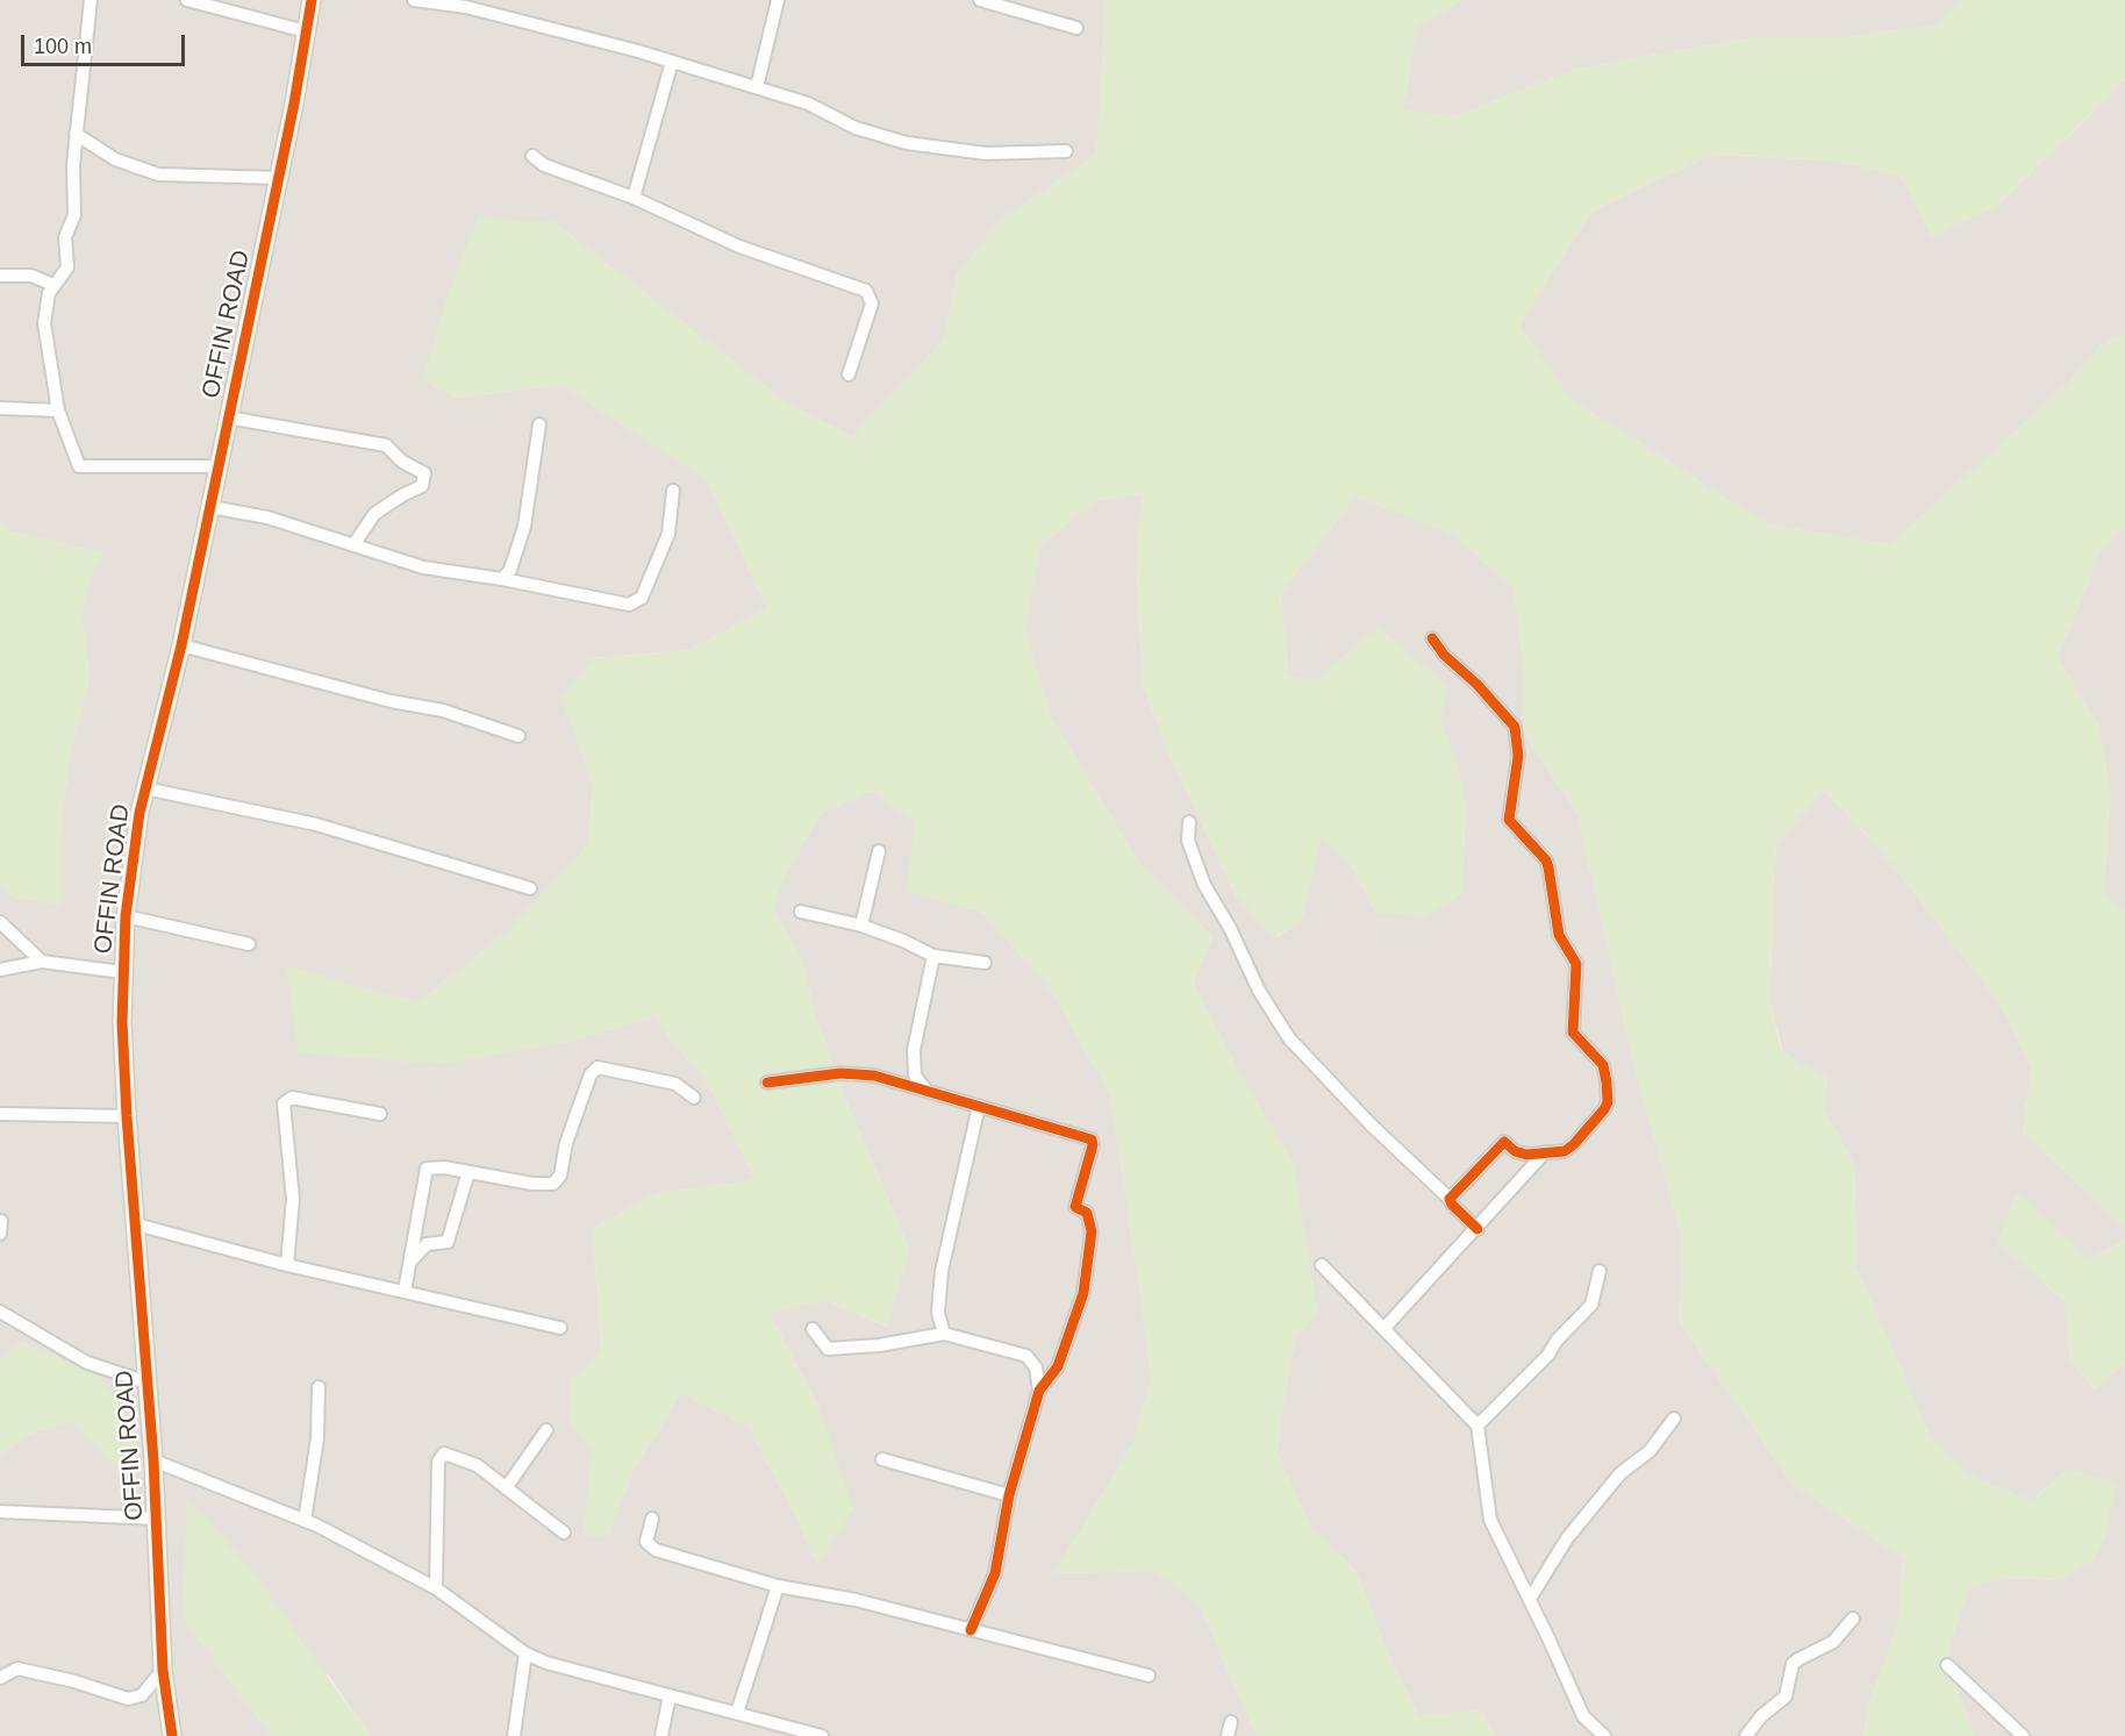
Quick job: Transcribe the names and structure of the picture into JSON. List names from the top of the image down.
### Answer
{
  "streets": {
    "street": ["OFFIN ROAD"]
  },
  "scale_bar": "100 m"
}
